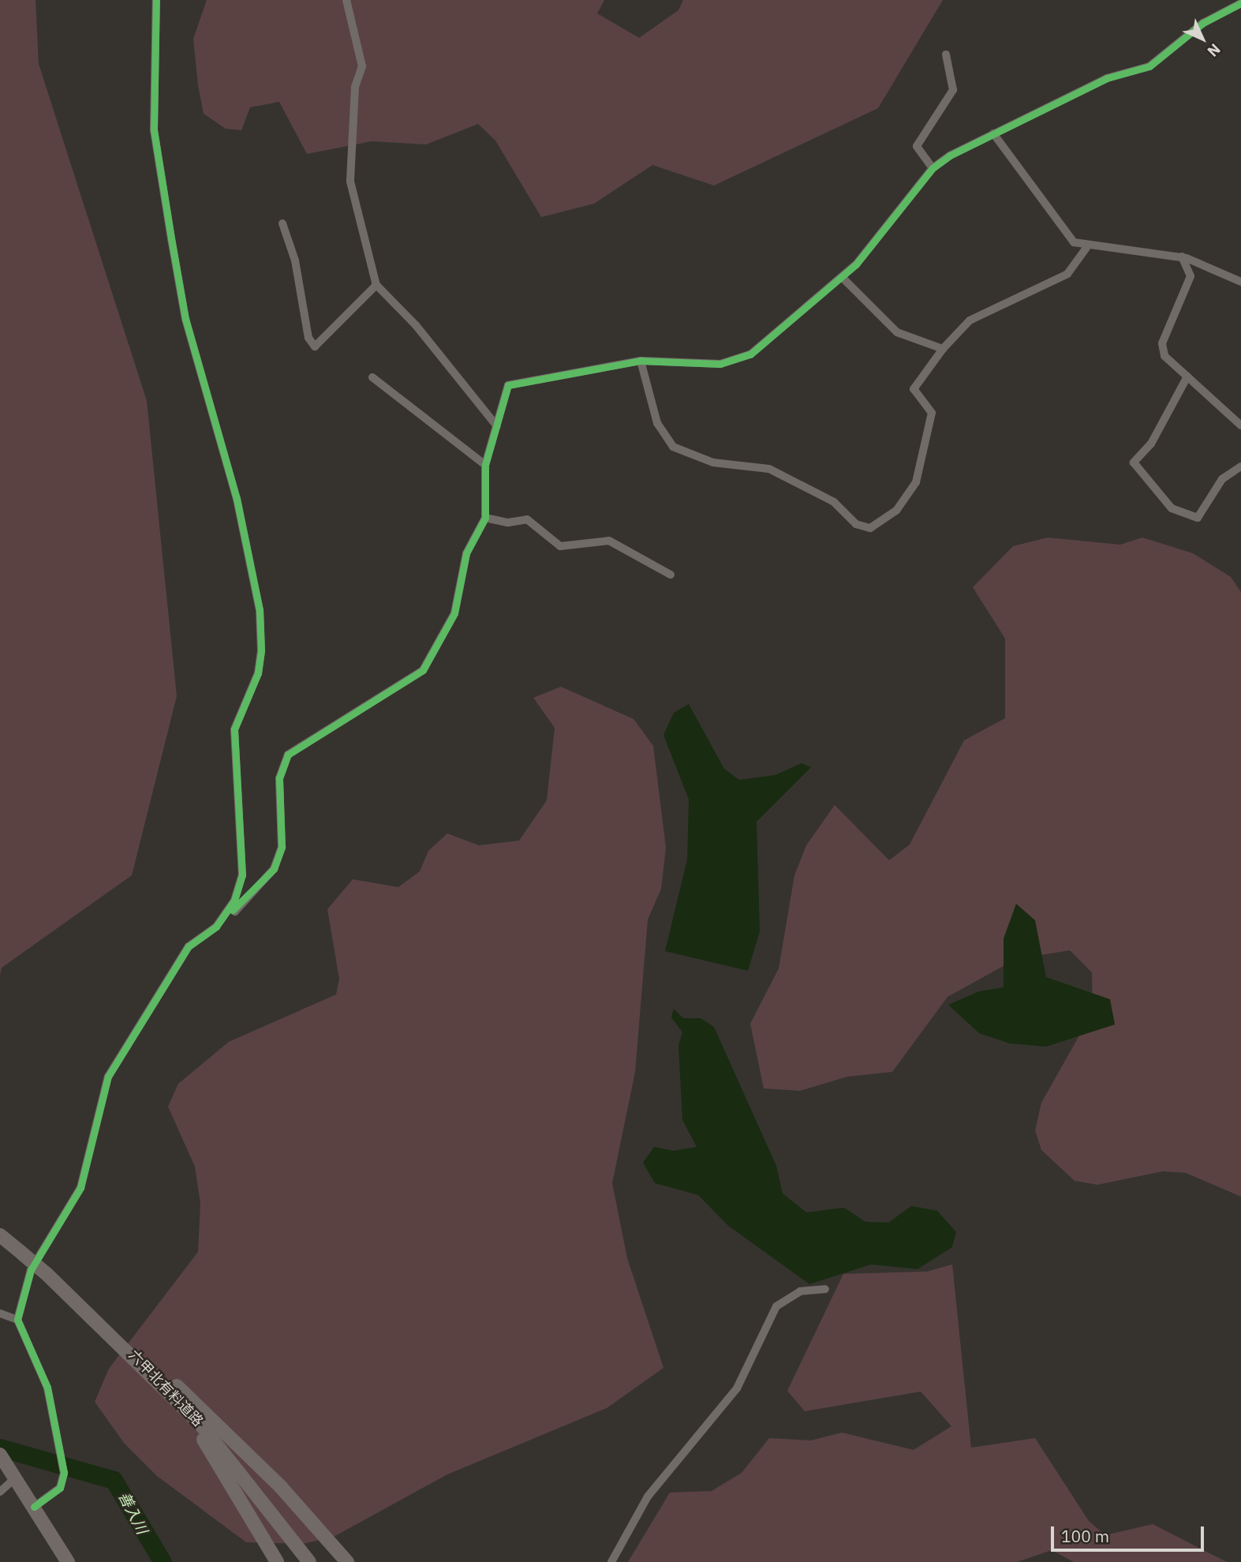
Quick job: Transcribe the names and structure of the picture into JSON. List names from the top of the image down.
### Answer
{
  "streets": {
    "main road": ["六甲北有料道路"]
  },
  "water": ["善入川"],
  "scale_bar": "100 m",
  "north": "bottom right"
}
